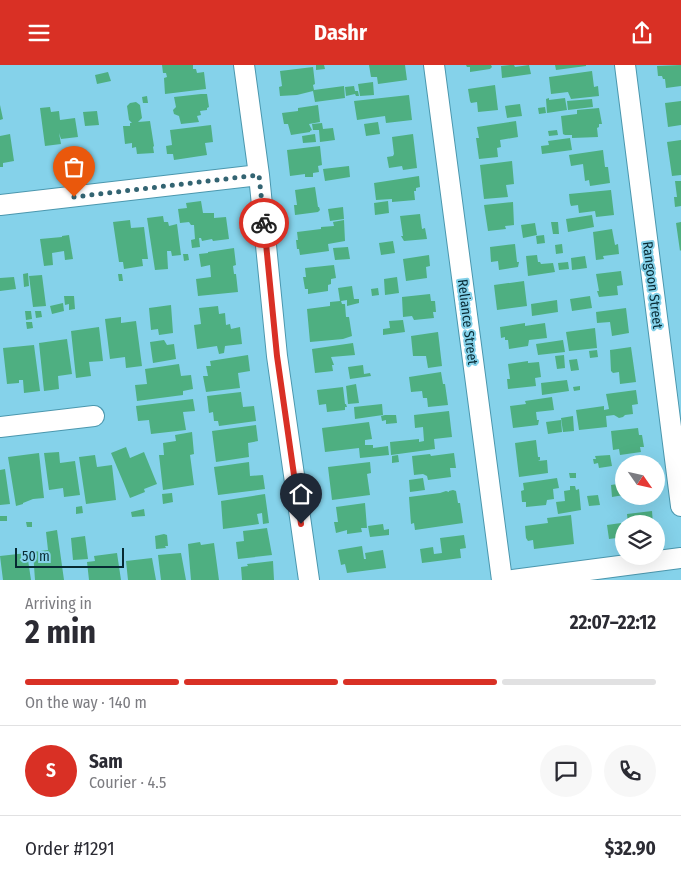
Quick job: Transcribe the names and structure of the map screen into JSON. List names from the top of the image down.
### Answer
{
  "streets": {
    "street": ["Rangoon Street", "Reliance Street"]
  },
  "scale_bar": "50 m",
  "north": "bottom right",
  "page": {
    "header": "Dashr",
    "scale": "50 m",
    "heading": ["2 min", "Arriving in", "22:07–22:12"],
    "panel": [
      "Sam",
      "Courier · 4.5",
      "Order #1291",
      "$32.90"
    ],
    "bar": "On the way · 140 m",
    "round": "S"
  }
}
